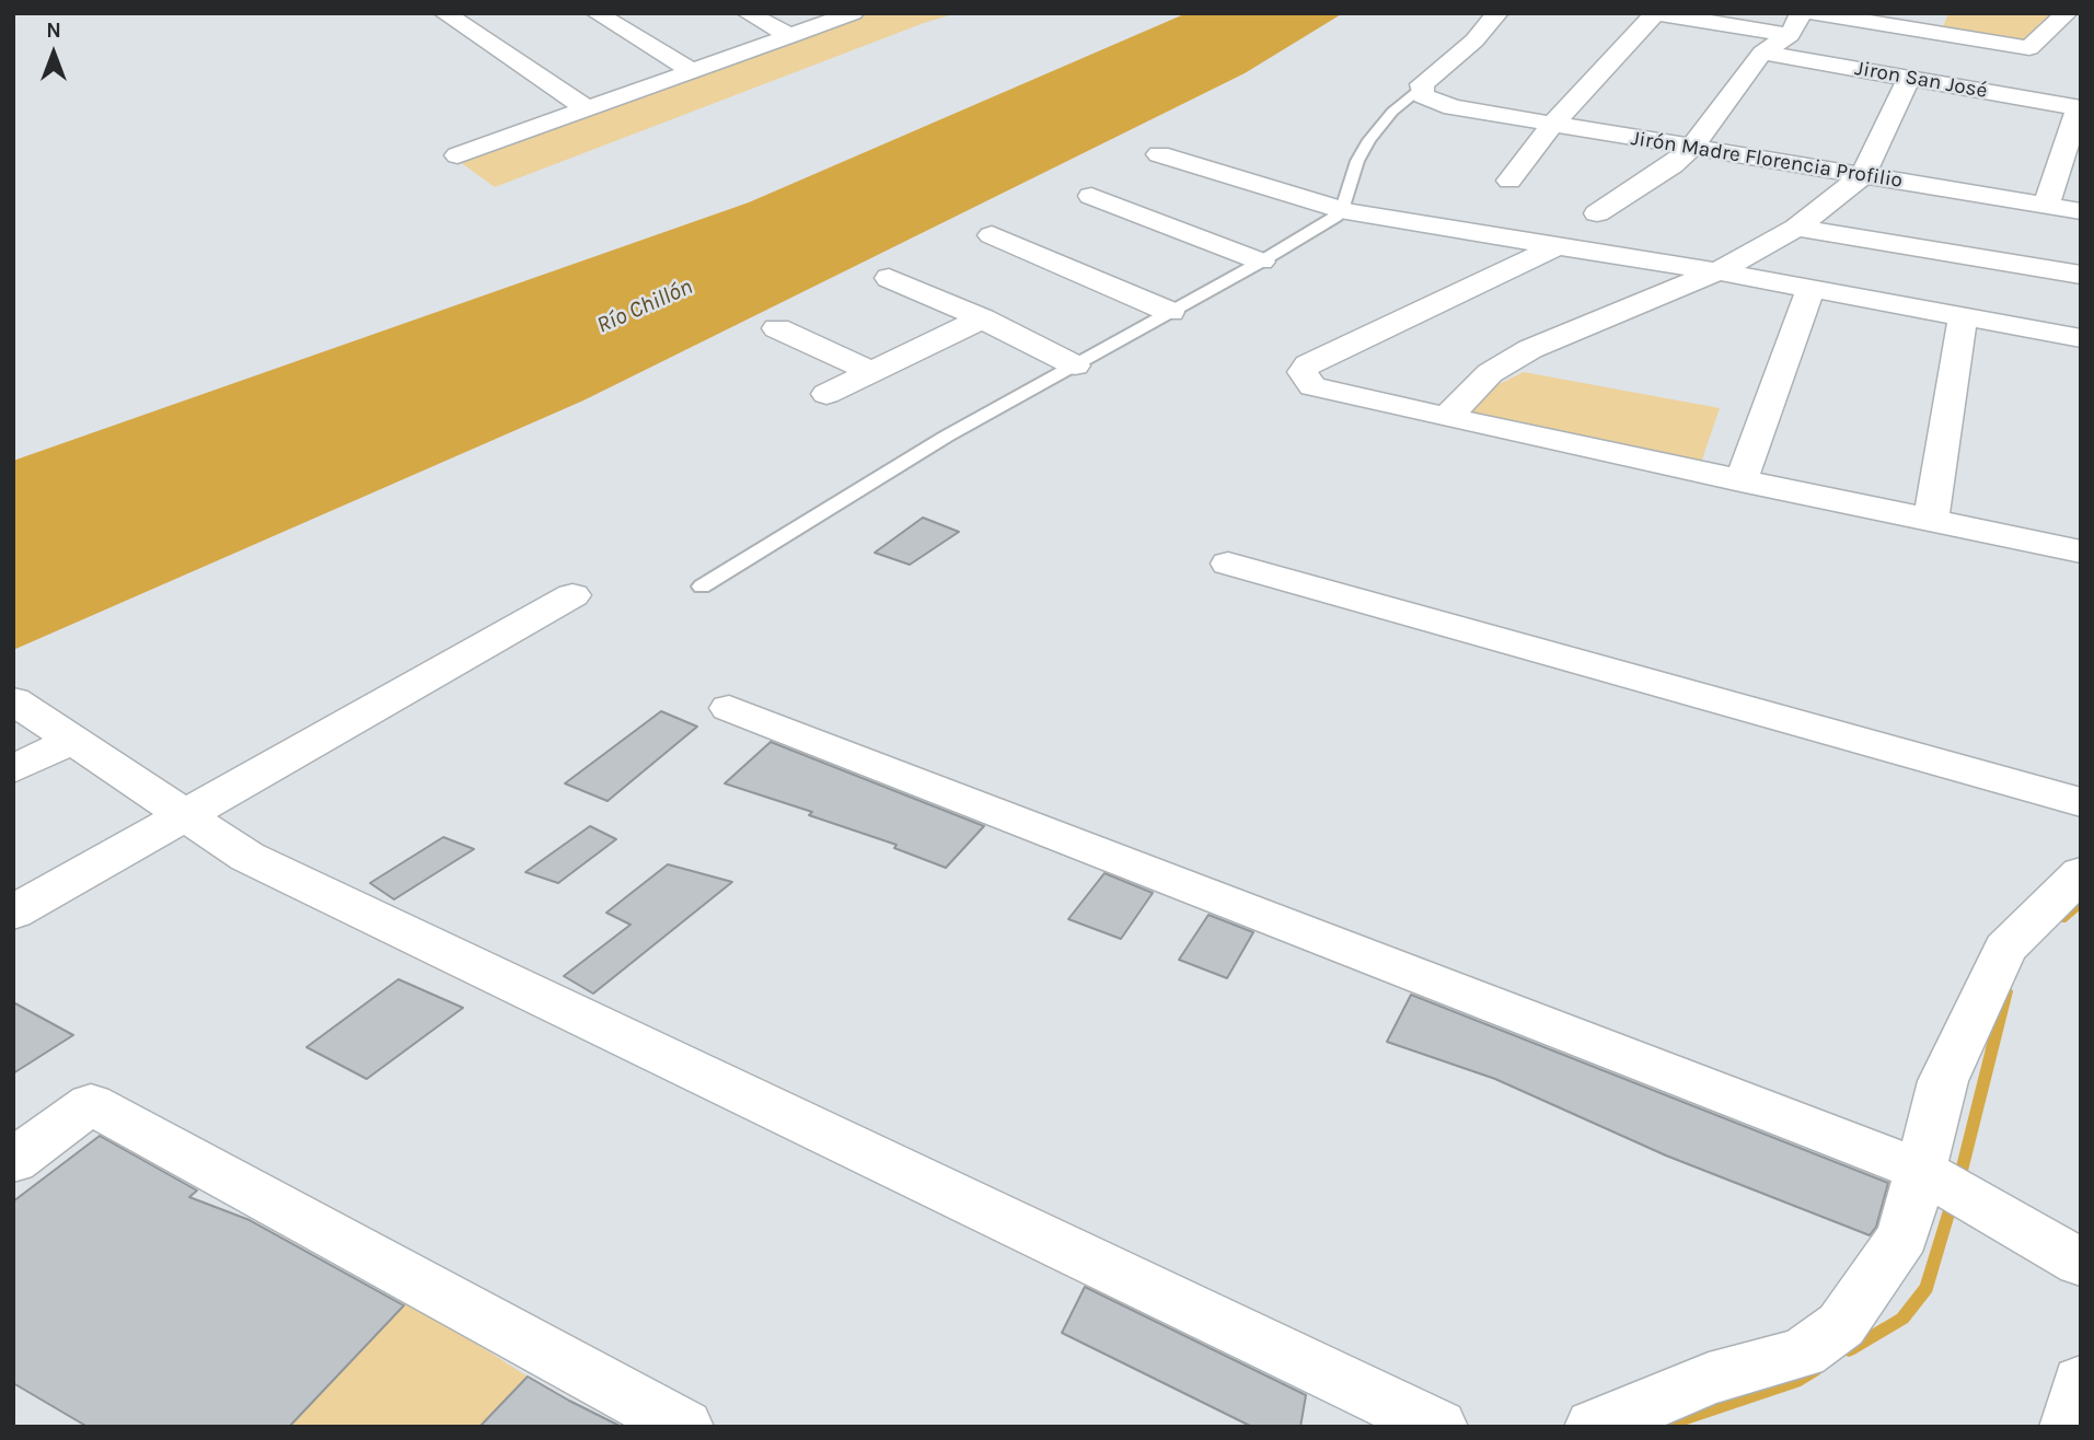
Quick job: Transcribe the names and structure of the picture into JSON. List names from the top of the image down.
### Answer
{
  "streets": {
    "street": ["Jiron San José", "Jirón Madre Florencia Profilio"]
  },
  "water": ["Río Chillón"],
  "north": "top"
}
